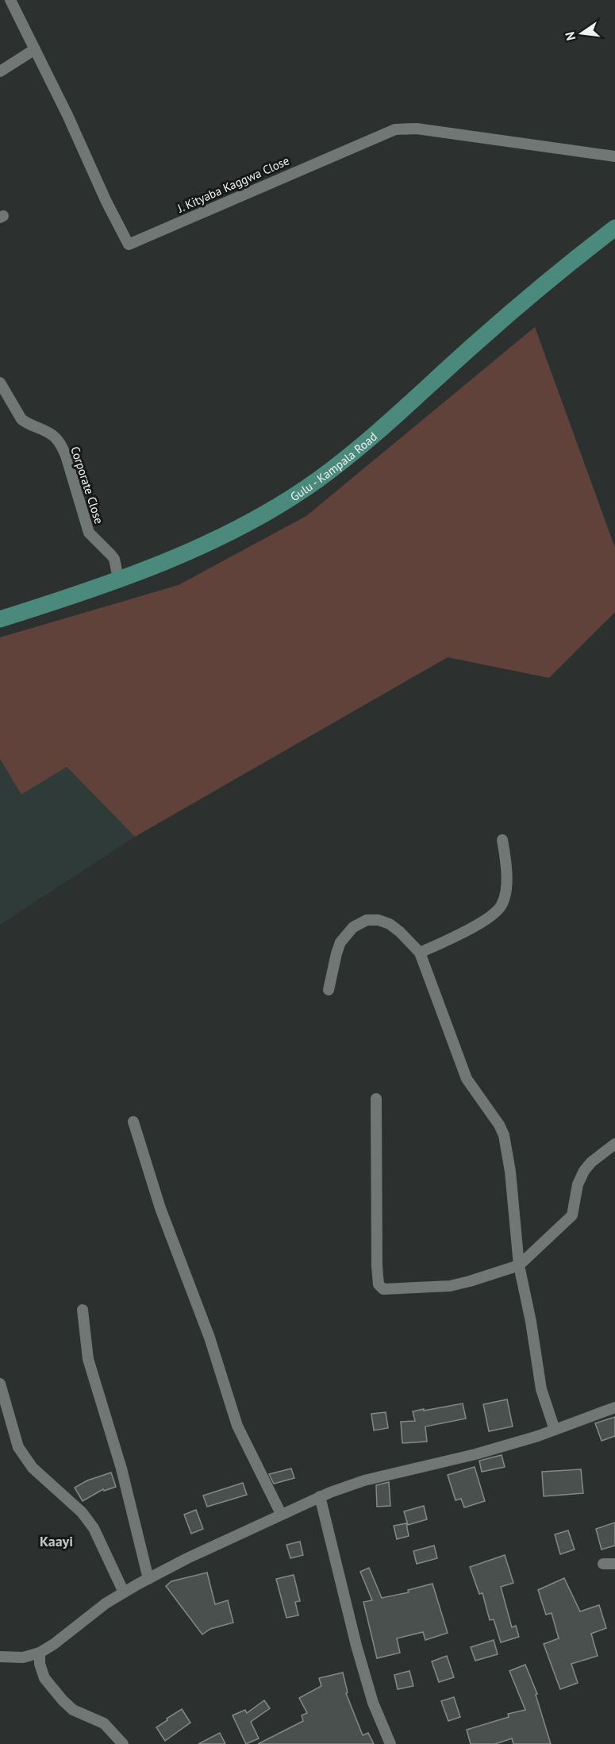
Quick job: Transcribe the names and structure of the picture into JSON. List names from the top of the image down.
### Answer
{
  "streets": {
    "main road": ["Gulu - Kampala Road"],
    "street": ["J. Kityaba Kaggwa Close", "Corporate Close"]
  },
  "crossings": [
    ["Gulu - Kampala Road", "Corporate Close"]
  ],
  "districts": ["Kaayi"],
  "north": "left"
}
